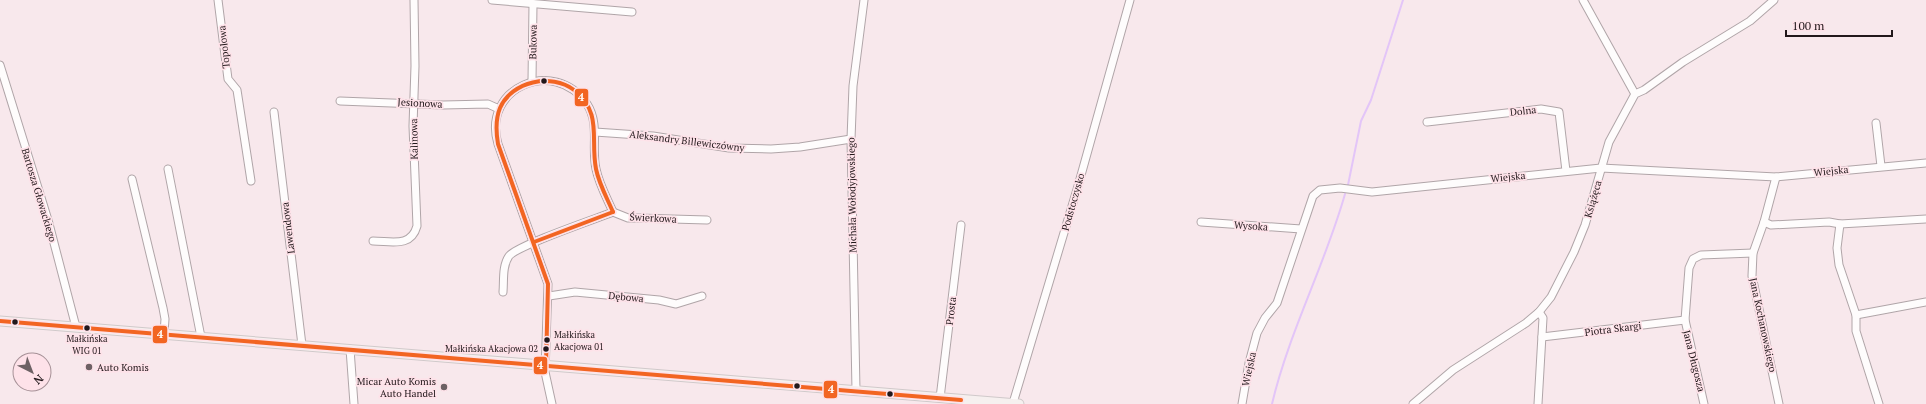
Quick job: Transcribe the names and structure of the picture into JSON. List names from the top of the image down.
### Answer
{
  "streets": {
    "street": [
      "Bukowa",
      "Topolowa",
      "Jesionowa",
      "Dolna",
      "Kalinowa",
      "Aleksandry Billewiczówny",
      "Wiejska",
      "Bartosza Głowackiego",
      "Michała Wołodyjowskiego",
      "Książęca",
      "Podstoczysko",
      "Świerkowa",
      "Wysoka",
      "Lawendowa",
      "Dębowa",
      "Prosta",
      "Jana Kochanowskiego",
      "Piotra Skargi",
      "Jana Długosza"
    ]
  },
  "crossings": [
    ["Jesionowa", "Kalinowa"],
    ["Dolna", "Wiejska"],
    ["Aleksandry Billewiczówny", "Michała Wołodyjowskiego"],
    ["Wiejska", "Książęca"],
    ["Wiejska", "Wysoka"],
    ["Wiejska", "Jana Kochanowskiego"],
    ["Jana Kochanowskiego", "Jana Długosza"],
    ["Piotra Skargi", "Jana Długosza"]
  ],
  "places": [
    "Małkińska WIG 01",
    "Małkińska Akacjowa 01",
    "Małkińska Akacjowa 02",
    "Auto Komis",
    "Micar Auto Komis Auto Handel"
  ],
  "lines": ["transit line 4"],
  "scale_bar": "100 m",
  "north": "bottom right"
}
